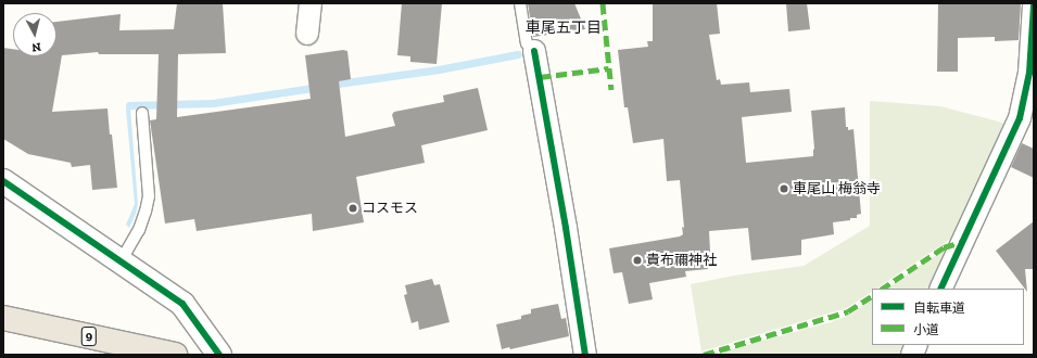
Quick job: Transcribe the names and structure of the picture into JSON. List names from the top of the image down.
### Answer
{
  "streets": {
    "highway": ["9"]
  },
  "districts": ["車尾五丁目"],
  "places": ["車尾山 梅翁寺", "コスモス", "貴布禰神社"],
  "legend": ["自転車道", "小道"],
  "north": "bottom"
}
